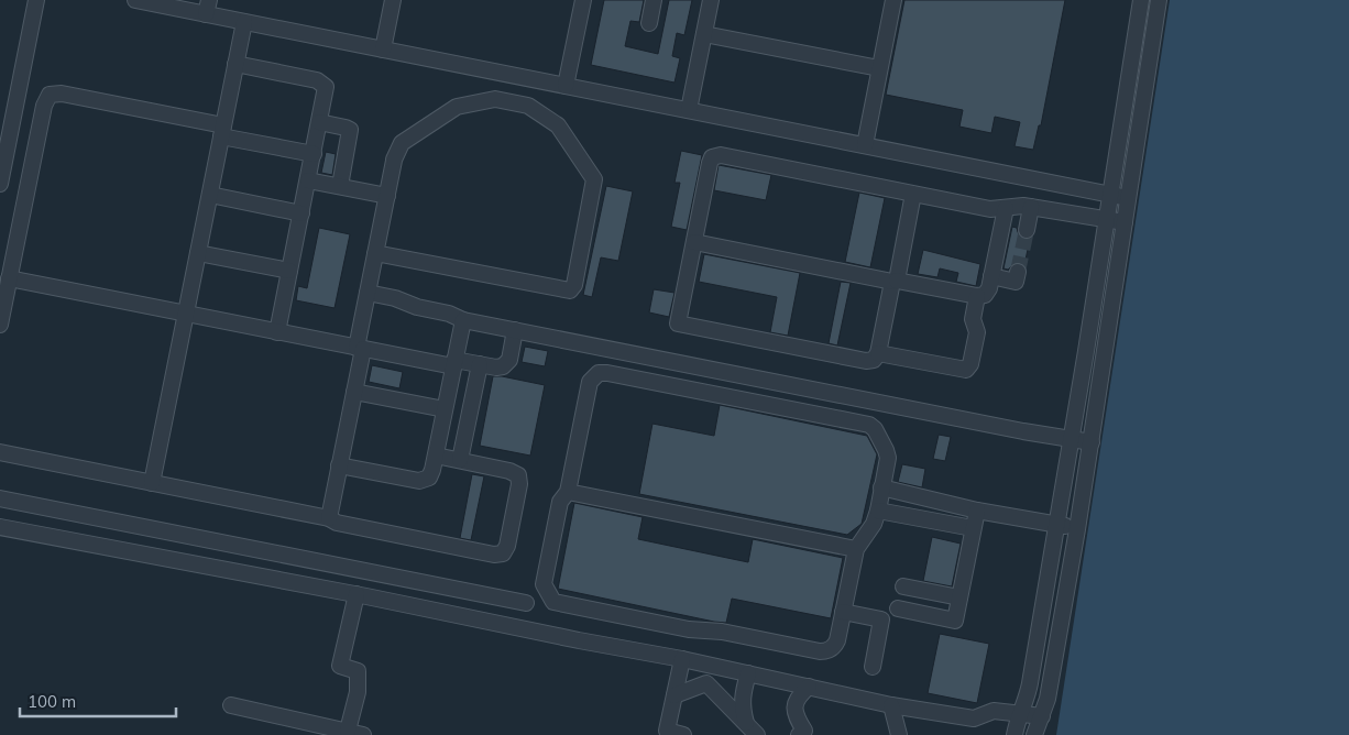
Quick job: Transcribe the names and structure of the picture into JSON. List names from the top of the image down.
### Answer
{
  "scale_bar": "100 m"
}
